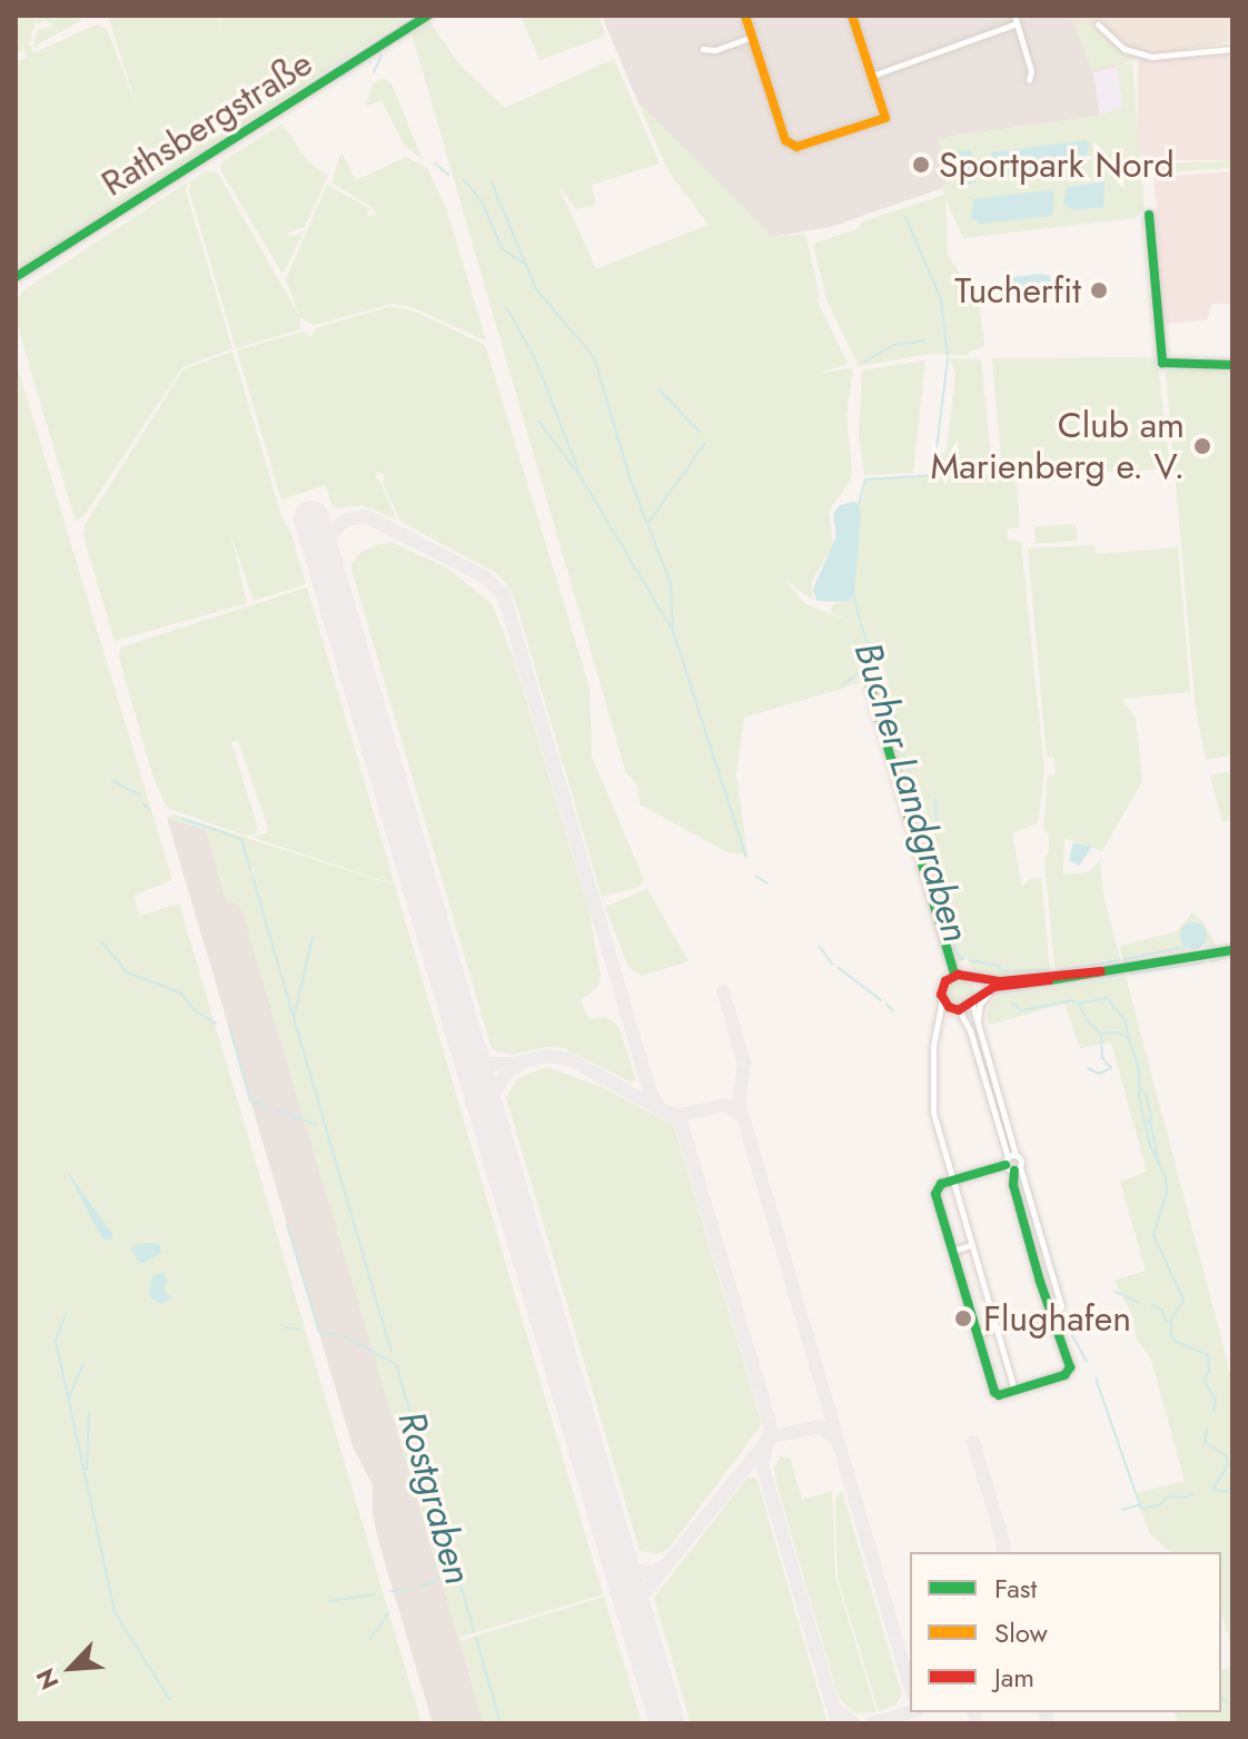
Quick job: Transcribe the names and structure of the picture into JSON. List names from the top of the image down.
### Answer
{
  "streets": {
    "street": ["Rathsbergstraße"]
  },
  "water": ["Bucher Landgraben", "Rostgraben"],
  "places": [
    "Sportpark Nord",
    "Tucherfit",
    "Club am Marienberg e. V.",
    "Flughafen"
  ],
  "legend": ["Fast", "Slow", "Jam"],
  "north": "bottom left"
}
